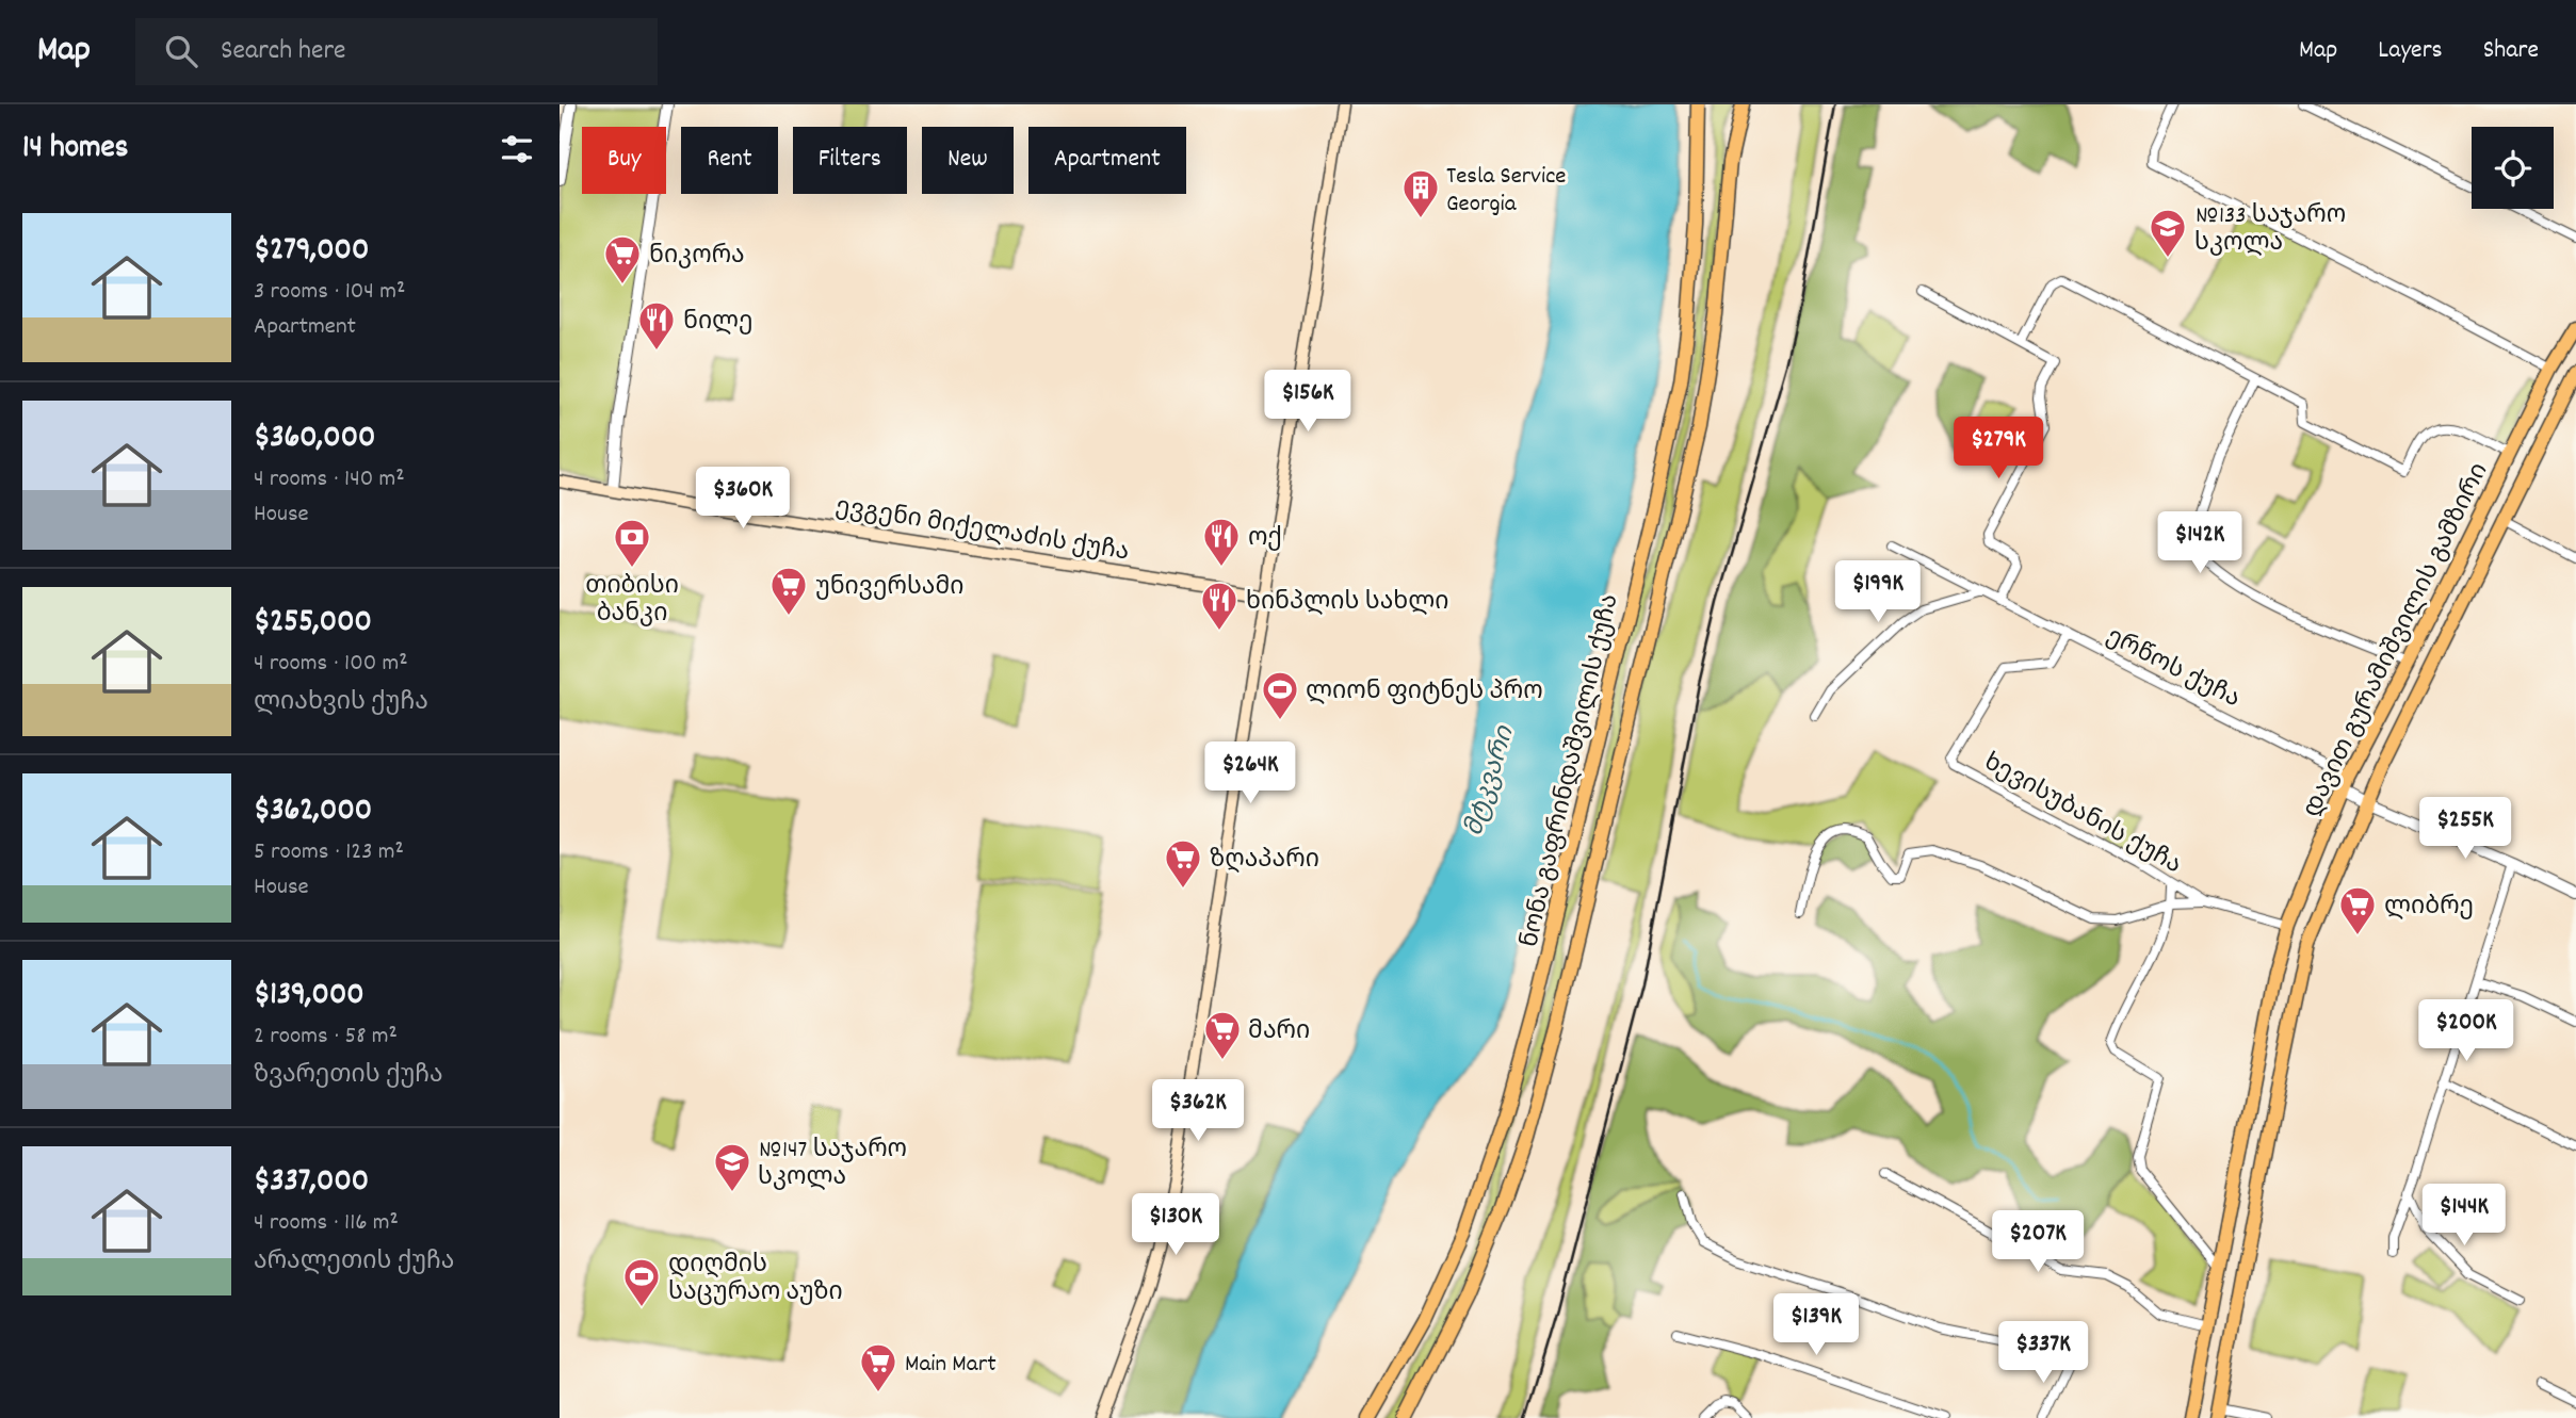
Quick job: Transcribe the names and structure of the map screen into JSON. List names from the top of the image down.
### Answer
{
  "streets": {
    "main road": ["ევგენი მიქელაძის ქუჩა", "დავით გურამიშვილის გამზირი", "ნონა გაფრინდაშვილის ქუჩა"],
    "street": ["ერწოს ქუჩა", "ხევისუბანის ქუჩა"]
  },
  "crossings": [
    ["დავით გურამიშვილის გამზირი", "ერწოს ქუჩა"],
    ["დავით გურამიშვილის გამზირი", "ხევისუბანის ქუჩა"],
    ["ერწოს ქუჩა", "ხევისუბანის ქუჩა"]
  ],
  "water": ["მტკვარი"],
  "places": {
    "building": ["Tesla Service Georgia"],
    "school or university": ["№133 საჯარო სკოლა", "№147 საჯარო სკოლა"],
    "supermarket": [
      "ნიკორა",
      "უნივერსამი",
      "ზღაპარი",
      "ლიბრე",
      "მარი",
      "Main Mart"
    ],
    "restaurant": ["ნილე", "ოქ", "ხინპლის სახლი"],
    "bank": ["თიბისი ბანკი"],
    "sports": ["ლიონ ფიტნეს პრო", "დიღმის საცურაო აუზი"]
  },
  "page": {
    "header": "Map",
    "search": "Search here",
    "nav": ["Map", "Layers", "Share"],
    "heading": "14 homes",
    "chip": [
      "Buy",
      "Rent",
      "Filters",
      "New",
      "Apartment"
    ],
    "list": [
      {
        "name": "$279,000",
        "note": "3 rooms · 104 m² · Apartment"
      },
      {
        "name": "$360,000",
        "note": "4 rooms · 140 m² · House"
      },
      {
        "name": "$255,000",
        "note": "4 rooms · 100 m² · ლიახვის ქუჩა"
      },
      {
        "name": "$362,000",
        "note": "5 rooms · 123 m² · House"
      },
      {
        "name": "$139,000",
        "note": "2 rooms · 58 m² · ზვარეთის ქუჩა"
      },
      {
        "name": "$337,000",
        "note": "4 rooms · 116 m² · არალეთის ქუჩა"
      }
    ],
    "price": [
      "$156K",
      "$279K",
      "$360K",
      "$142K",
      "$199K",
      "$264K",
      "$255K",
      "$200K",
      "$362K",
      "$144K",
      "$130K",
      "$207K",
      "$139K",
      "$337K"
    ]
  }
}
